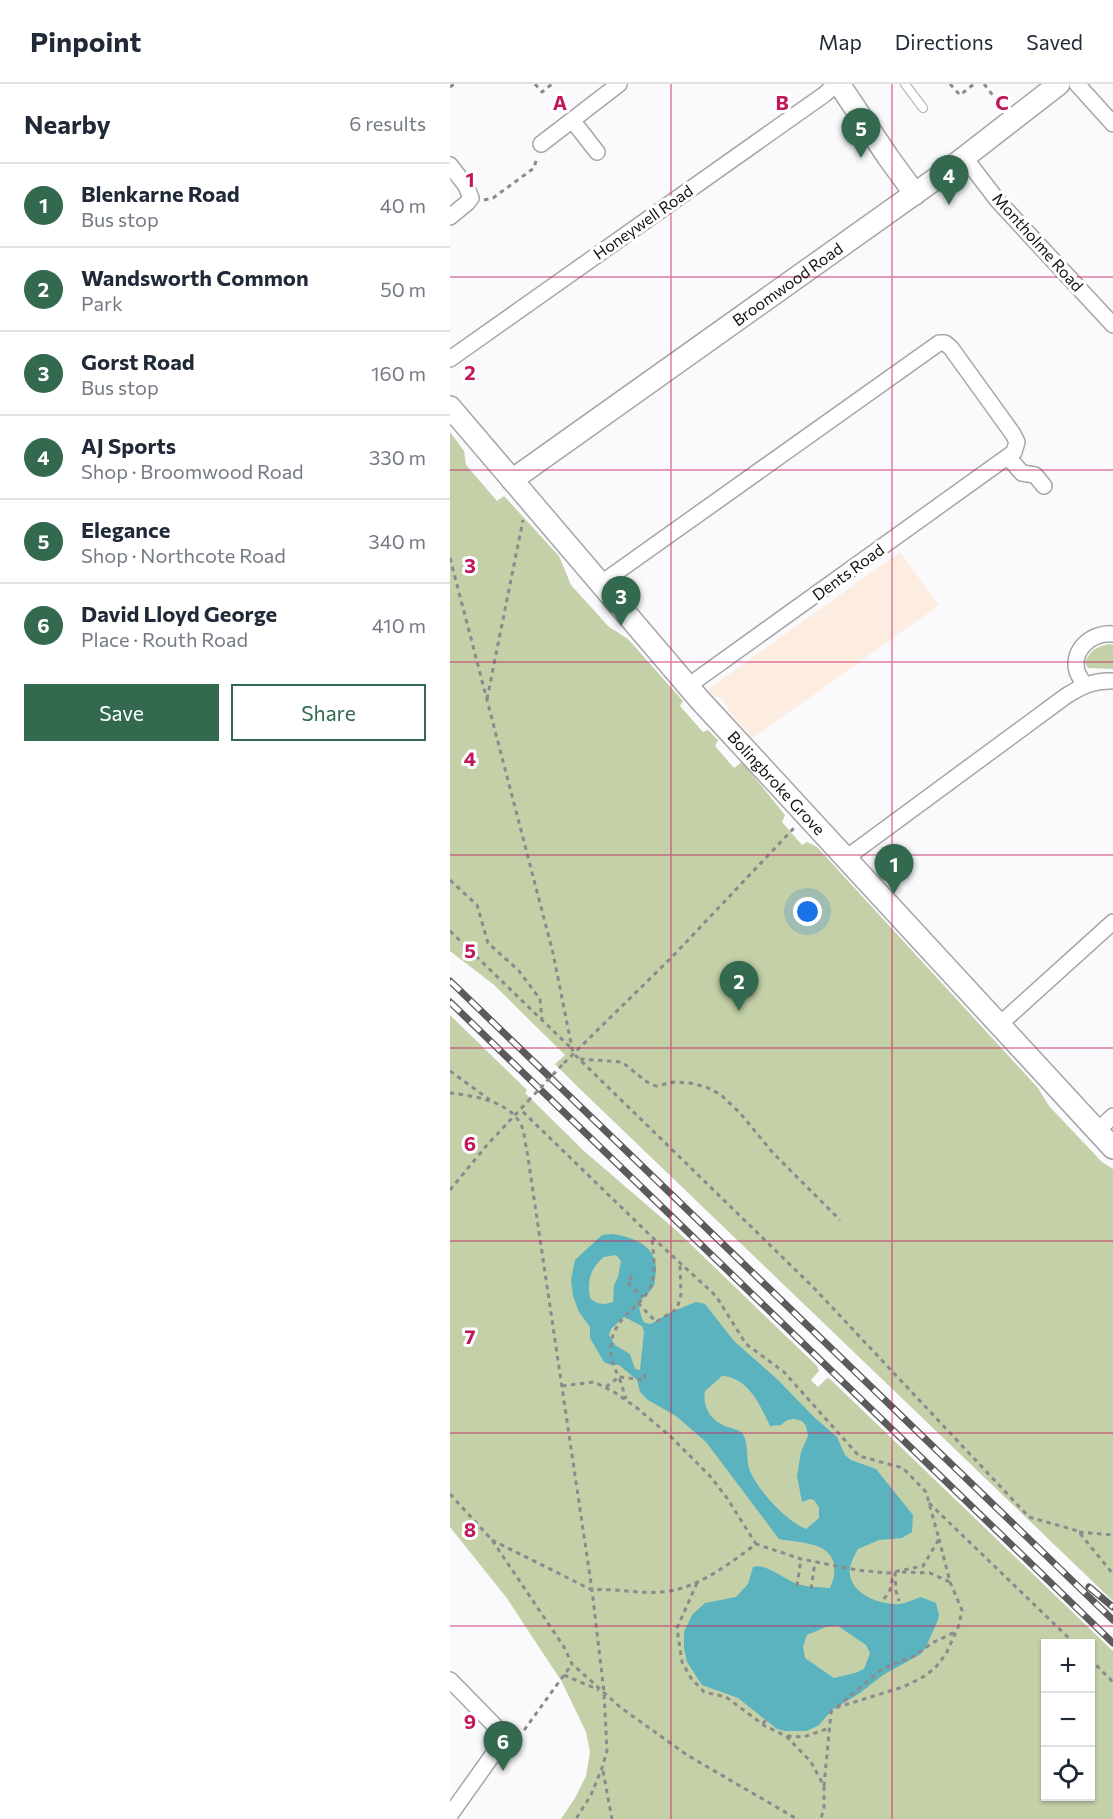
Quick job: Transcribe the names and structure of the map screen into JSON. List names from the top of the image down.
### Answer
{
  "streets": {
    "main road": ["Broomwood Road", "Bolingbroke Grove"],
    "street": ["Honeywell Road", "Montholme Road", "Dents Road"]
  },
  "crossings": [
    ["Montholme Road", "Broomwood Road"],
    ["Broomwood Road", "Bolingbroke Grove"],
    ["Dents Road", "Bolingbroke Grove"]
  ],
  "page": {
    "header": "Pinpoint",
    "nav": ["Map", "Directions", "Saved"],
    "heading": ["Nearby", "6 results"],
    "pins": [
      "5",
      "4",
      "3",
      "1",
      "2",
      "6"
    ],
    "list": [
      {
        "mark": "1",
        "name": "Blenkarne Road",
        "note": "Bus stop",
        "value": "40 m"
      },
      {
        "mark": "2",
        "name": "Wandsworth Common",
        "note": "Park",
        "value": "50 m"
      },
      {
        "mark": "3",
        "name": "Gorst Road",
        "note": "Bus stop",
        "value": "160 m"
      },
      {
        "mark": "4",
        "name": "AJ Sports",
        "note": "Shop · Broomwood Road",
        "value": "330 m"
      },
      {
        "mark": "5",
        "name": "Elegance",
        "note": "Shop · Northcote Road",
        "value": "340 m"
      },
      {
        "mark": "6",
        "name": "David Lloyd George",
        "note": "Place · Routh Road",
        "value": "410 m"
      }
    ],
    "buttons": ["Save", "Share"],
    "map_buttons": ["+", "−"]
  },
  "grid": {
    "columns": ["A", "B", "C"],
    "rows": [
      "1",
      "2",
      "3",
      "4",
      "5",
      "6",
      "7",
      "8",
      "9"
    ]
  }
}
